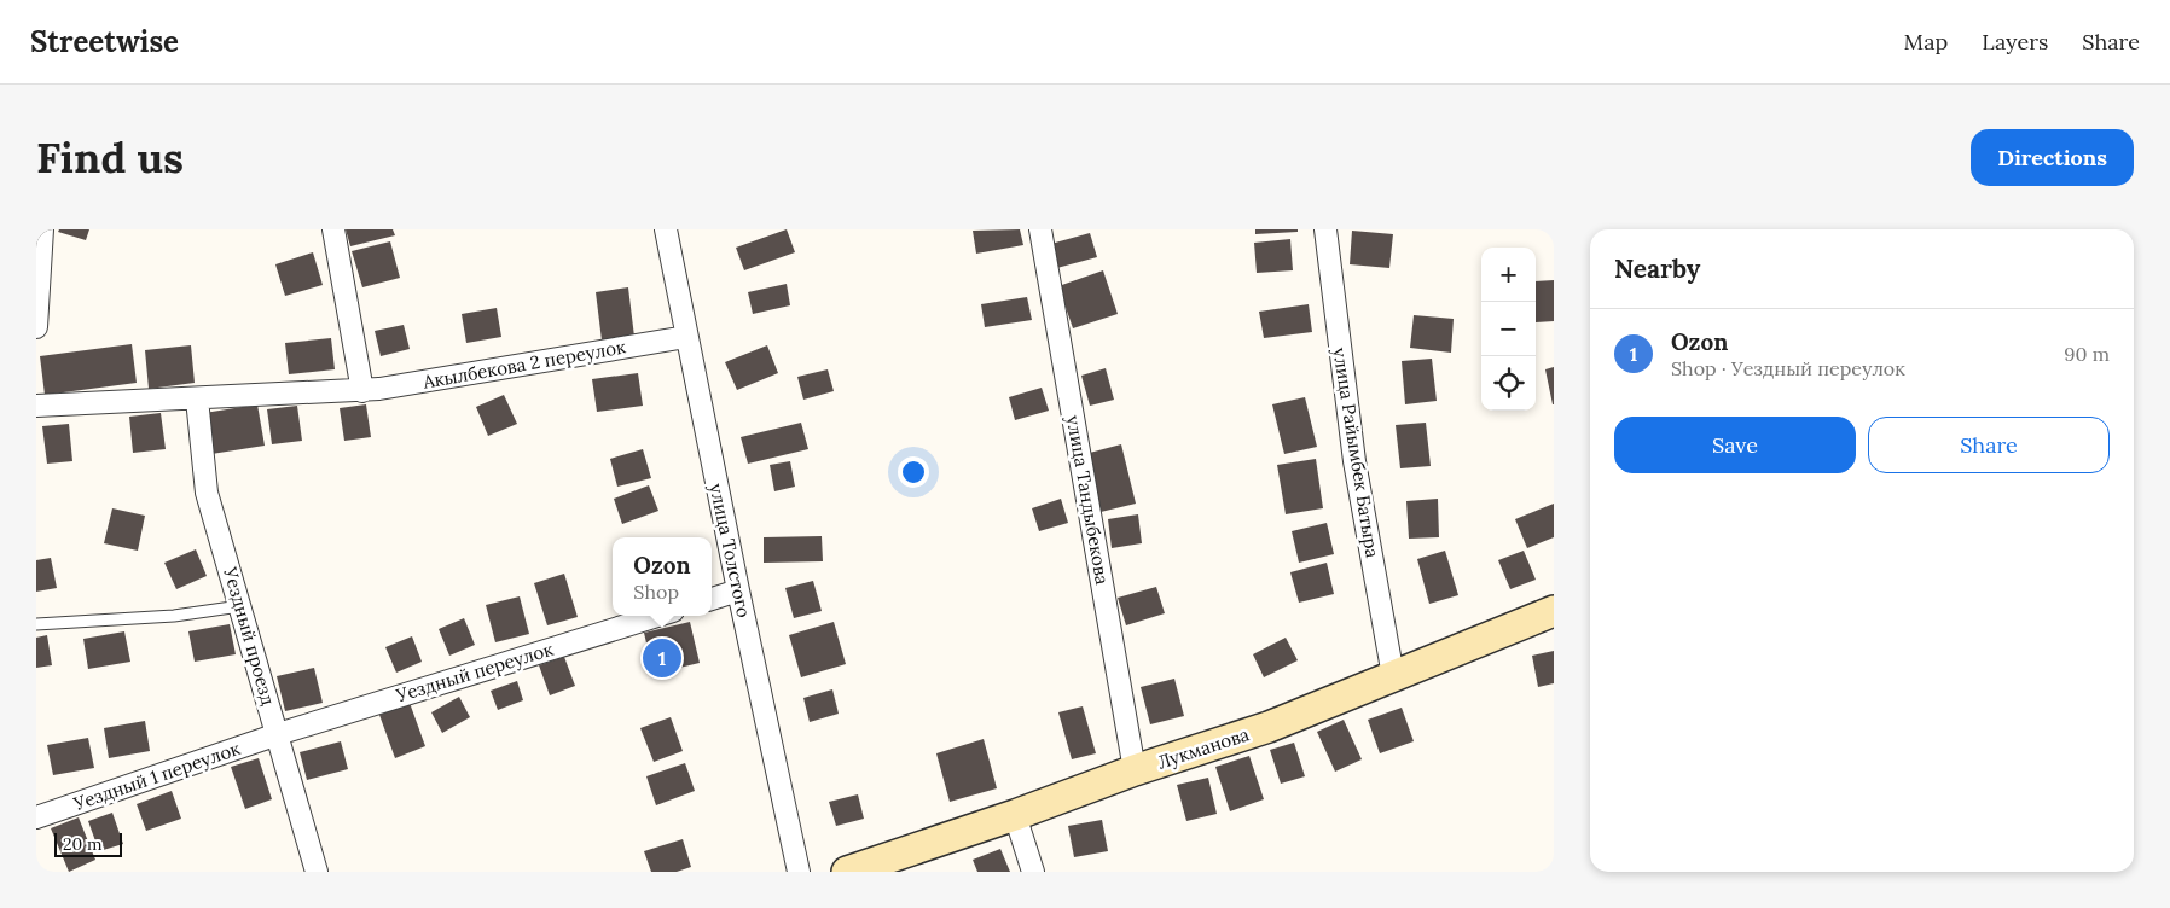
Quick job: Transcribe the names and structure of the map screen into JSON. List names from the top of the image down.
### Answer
{
  "streets": {
    "street": [
      "Акылбекова 2 переулок",
      "улица Райымбек Батыра",
      "улица Тандыбекова",
      "улица Толстого",
      "Уездный проезд",
      "Уездный переулок",
      "Лукманова",
      "Уездный 1 переулок"
    ]
  },
  "crossings": [
    ["Акылбекова 2 переулок", "улица Толстого"],
    ["Акылбекова 2 переулок", "Уездный проезд"],
    ["улица Райымбек Батыра", "Лукманова"],
    ["улица Тандыбекова", "Лукманова"],
    ["Уездный проезд", "Уездный переулок"],
    ["Уездный проезд", "Уездный 1 переулок"],
    ["Уездный переулок", "Уездный 1 переулок"]
  ],
  "scale_bar": "20 m",
  "page": {
    "header": "Streetwise",
    "nav": ["Map", "Layers", "Share"],
    "buttons": [
      "Directions",
      ["Save", "Share"]
    ],
    "title": "Find us",
    "heading": "Nearby",
    "map_buttons": ["+", "−"],
    "list": [
      {
        "mark": "1",
        "name": "Ozon",
        "note": "Shop · Уездный переулок",
        "value": "90 m"
      }
    ],
    "popup": ["Ozon", "Shop"],
    "pins": "1",
    "scale": "20 m"
  }
}
